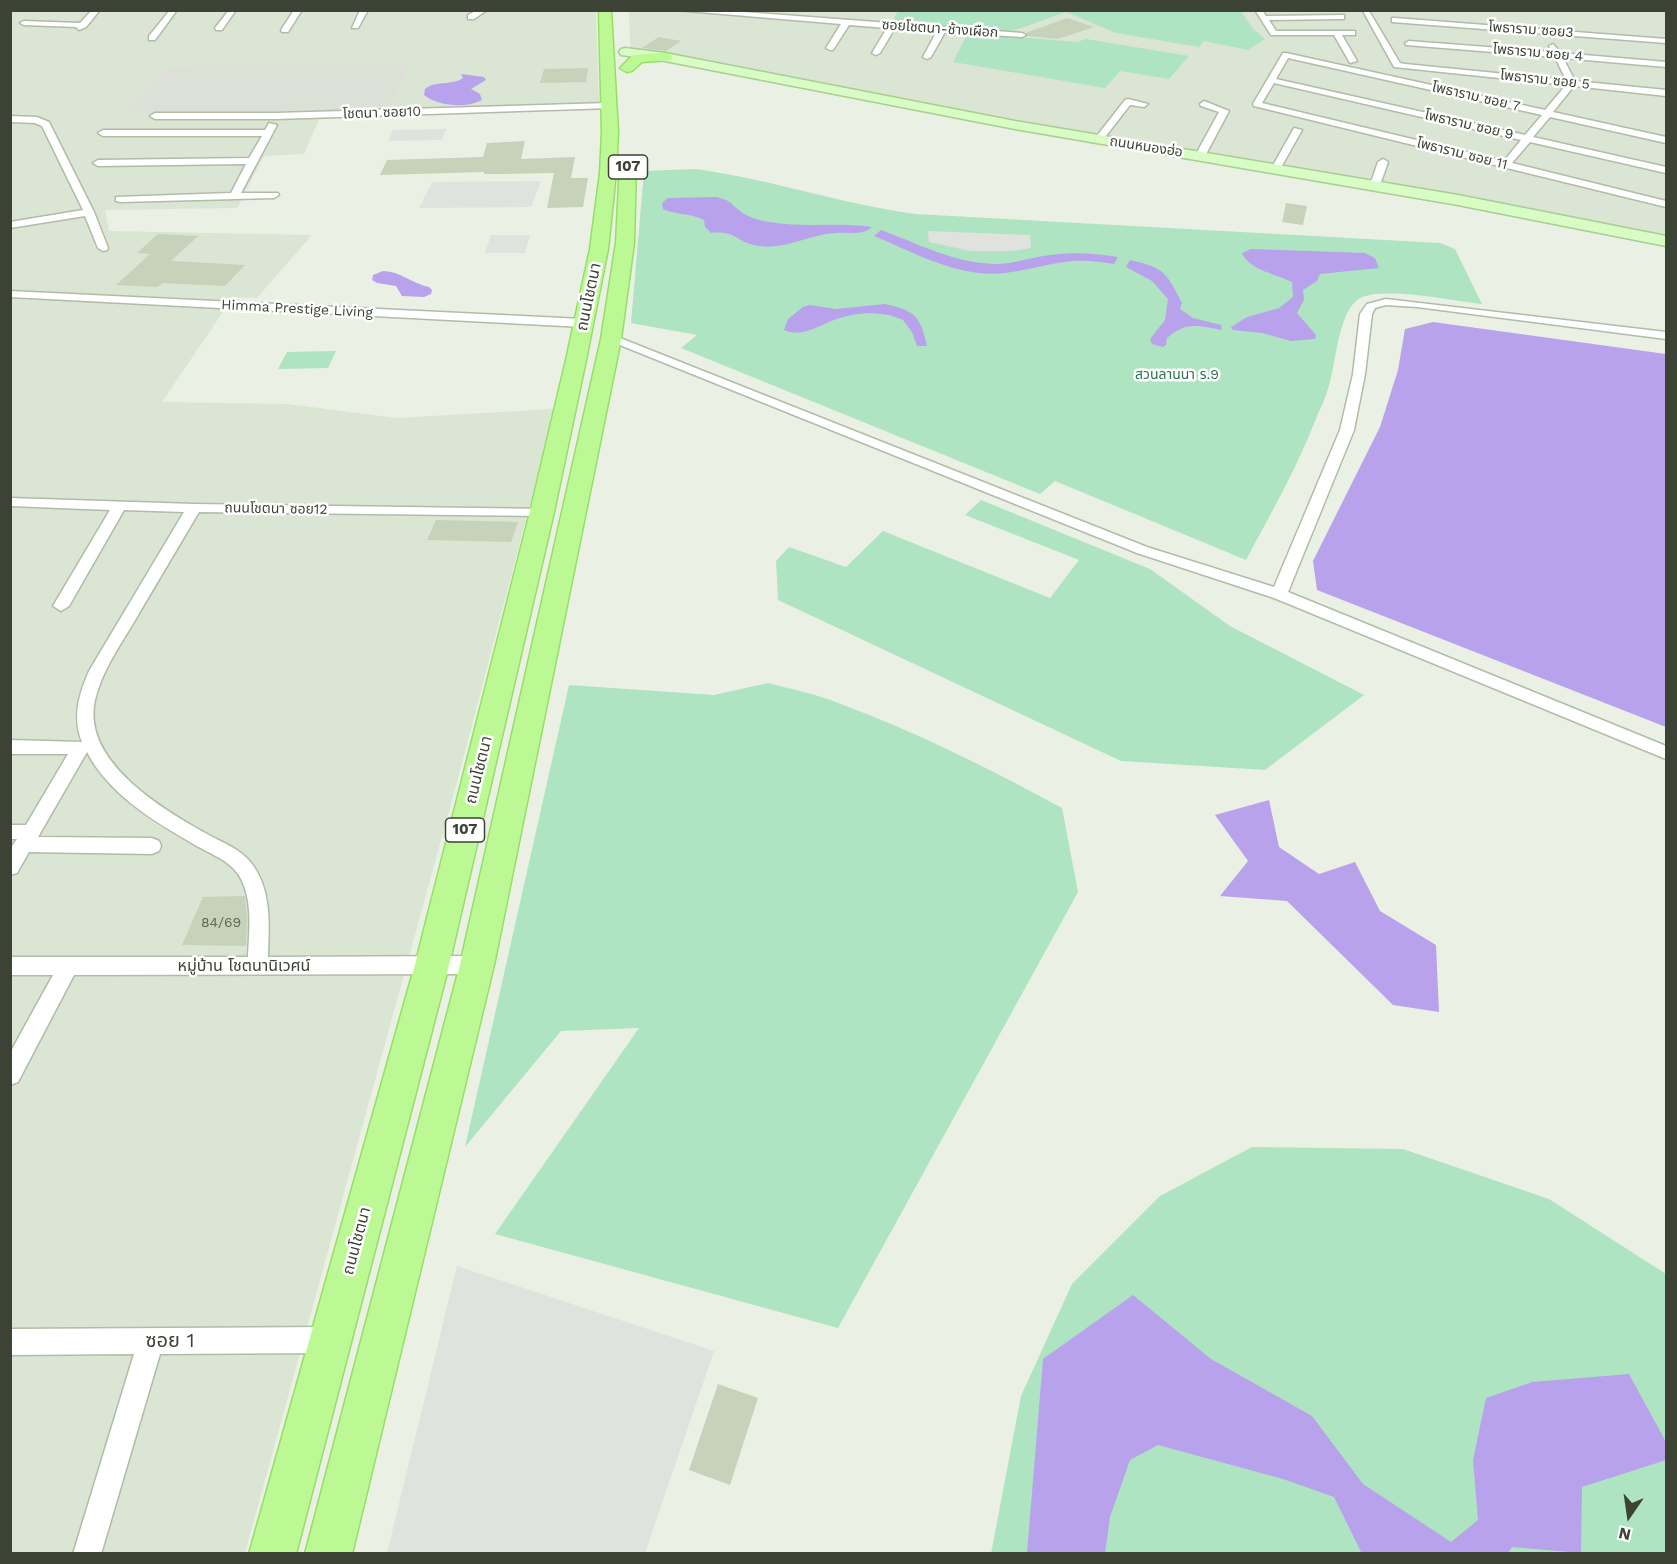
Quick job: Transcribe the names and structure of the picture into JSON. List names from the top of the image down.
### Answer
{
  "streets": {
    "main road": ["ถนนหนองฮ่อ", "107", "ถนนโชตนา"],
    "street": [
      "ซอยโชตนา-ช้างเผือก",
      "โพธาราม ซอย3",
      "โพธาราม ซอย 4",
      "โพธาราม ซอย 5",
      "โพธาราม ซอย 7",
      "โชตนา ซอย10",
      "โพธาราม ซอย 9",
      "โพธาราม ซอย 11",
      "Himma Prestige Living",
      "ถนนโชตนา ซอย12",
      "หมู่บ้าน โชตนานิเวศน์",
      "ซอย 1"
    ]
  },
  "crossings": [
    ["โพธาราม ซอย3", "โพธาราม ซอย 4"],
    ["โพธาราม ซอย3", "โพธาราม ซอย 5"],
    ["โพธาราม ซอย 4", "โพธาราม ซอย 5"],
    ["โพธาราม ซอย 7", "โพธาราม ซอย 9"],
    ["โพธาราม ซอย 7", "โพธาราม ซอย 11"],
    ["โชตนา ซอย10", "ถนนโชตนา"],
    ["โพธาราม ซอย 9", "โพธาราม ซอย 11"],
    ["ถนนโชตนา", "Himma Prestige Living"],
    ["ถนนโชตนา", "ถนนโชตนา ซอย12"],
    ["ถนนโชตนา", "หมู่บ้าน โชตนานิเวศน์"],
    ["ถนนโชตนา", "ซอย 1"]
  ],
  "parks": ["สวนลานนา ร.9"],
  "house_numbers": ["84/69"],
  "north": "bottom"
}
